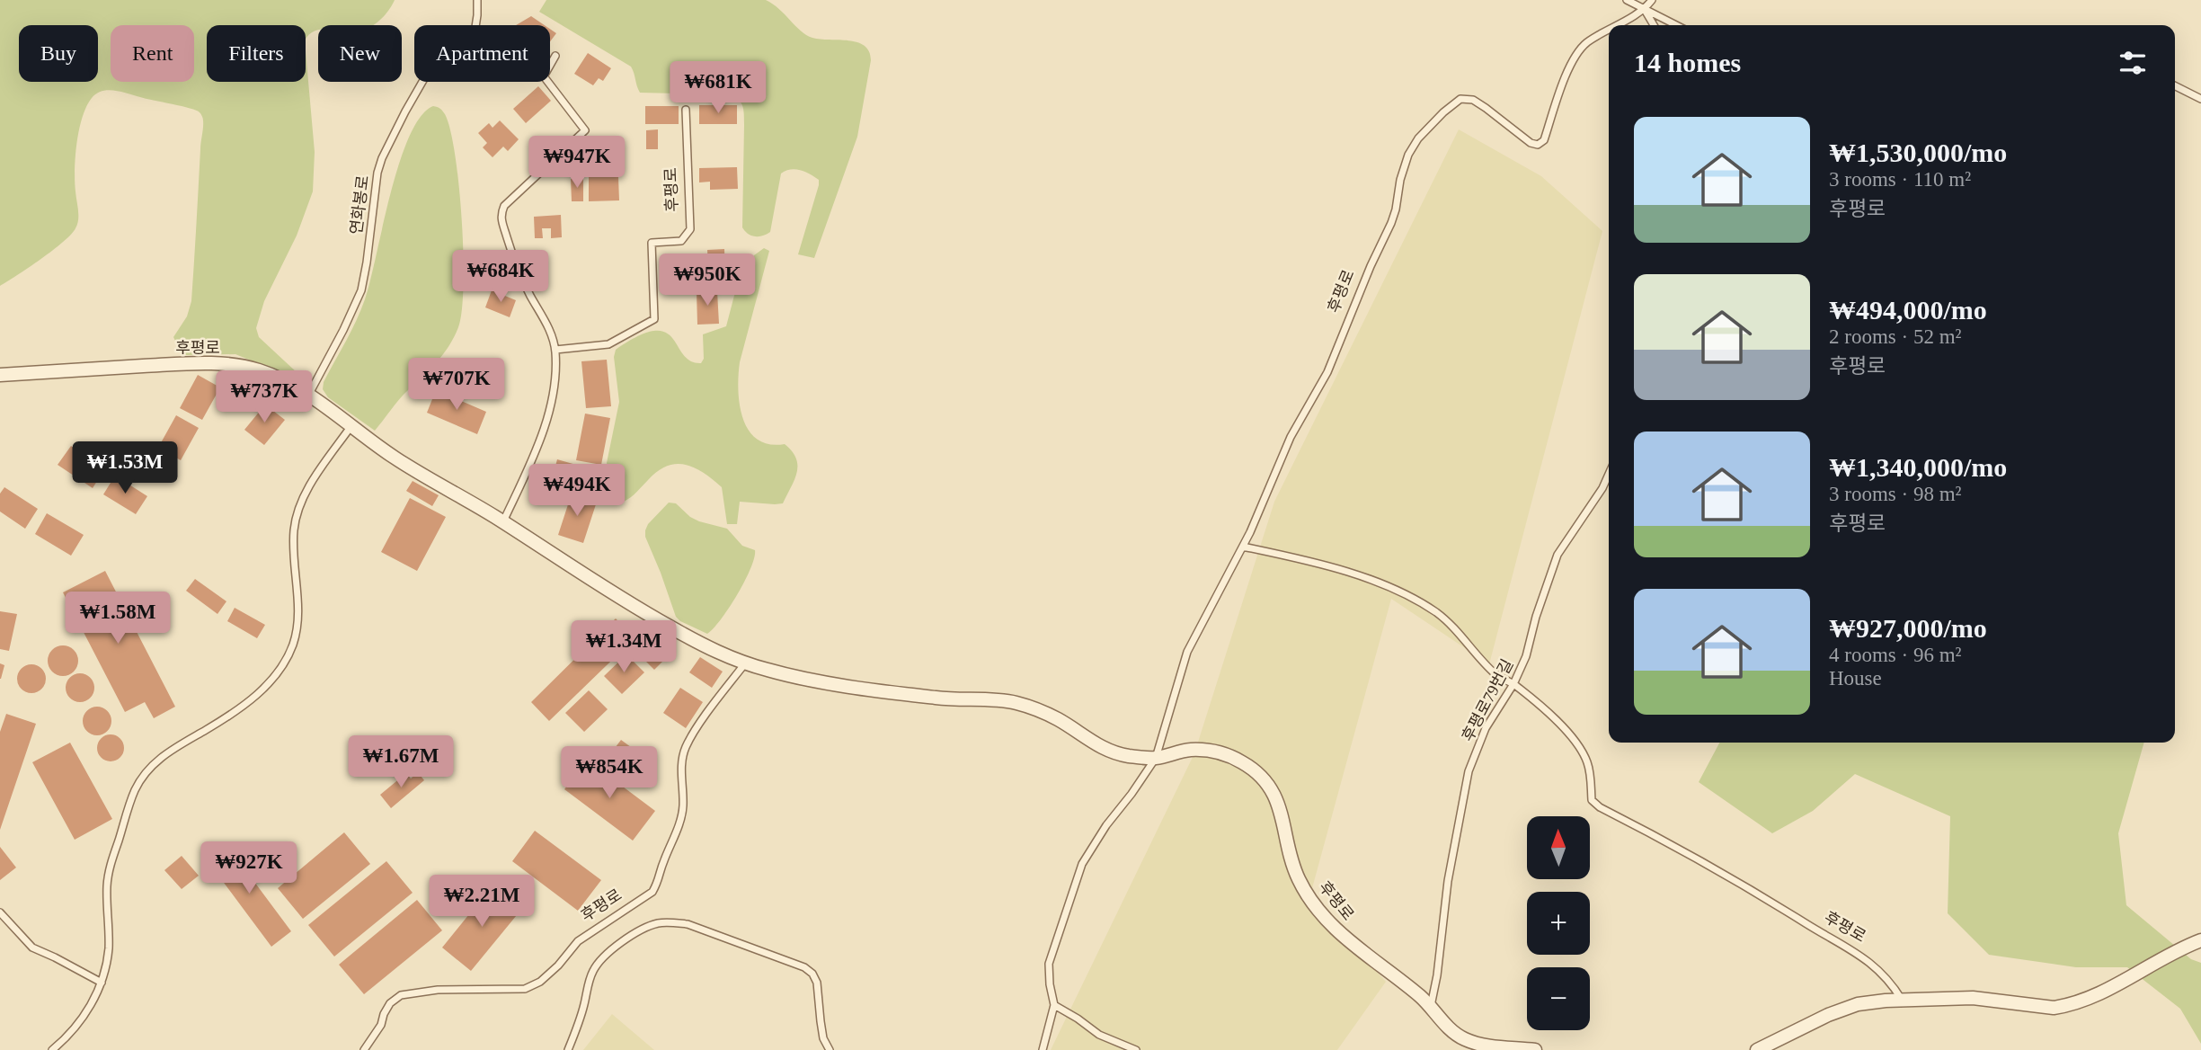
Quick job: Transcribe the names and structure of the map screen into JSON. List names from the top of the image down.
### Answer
{
  "streets": {
    "street": ["후평로"],
    "lane": ["연화봉로", "후평로79번길"]
  },
  "crossings": [
    ["후평로", "연화봉로"],
    ["후평로", "후평로79번길"]
  ],
  "north": "top",
  "page": {
    "chip": [
      "Buy",
      "Rent",
      "Filters",
      "New",
      "Apartment"
    ],
    "heading": "14 homes",
    "price": [
      "₩681K",
      "₩947K",
      "₩684K",
      "₩950K",
      "₩707K",
      "₩737K",
      "₩1.53M",
      "₩494K",
      "₩1.58M",
      "₩1.34M",
      "₩1.67M",
      "₩854K",
      "₩927K",
      "₩2.21M"
    ],
    "list": [
      {
        "name": "₩1,530,000/mo",
        "note": "3 rooms · 110 m² · 후평로"
      },
      {
        "name": "₩494,000/mo",
        "note": "2 rooms · 52 m² · 후평로"
      },
      {
        "name": "₩1,340,000/mo",
        "note": "3 rooms · 98 m² · 후평로"
      },
      {
        "name": "₩927,000/mo",
        "note": "4 rooms · 96 m² · House"
      }
    ],
    "map_buttons": ["+", "−"]
  }
}
